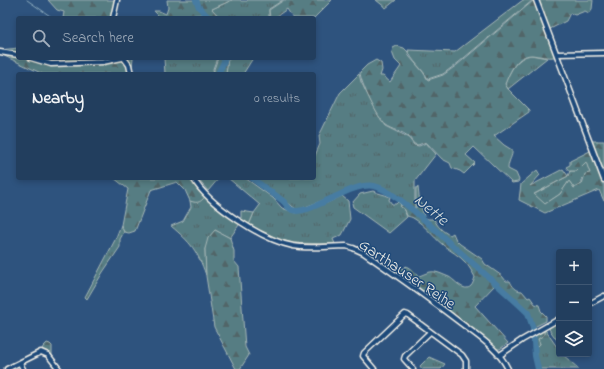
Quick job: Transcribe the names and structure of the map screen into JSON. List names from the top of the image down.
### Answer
{
  "streets": {
    "street": ["Garthauser Reihe"]
  },
  "water": ["Nette"],
  "page": {
    "search": "Search here",
    "heading": ["Nearby", "0 results"],
    "map_buttons": ["+", "−"]
  }
}
